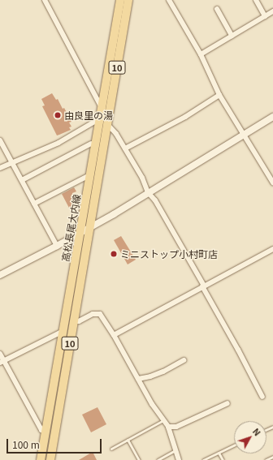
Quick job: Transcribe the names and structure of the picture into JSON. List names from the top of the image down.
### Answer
{
  "streets": {
    "main road": ["10", "高松長尾大内線"]
  },
  "places": ["由良里の湯", "ミニストップ小村町店"],
  "scale_bar": "100 m",
  "north": "top right"
}
